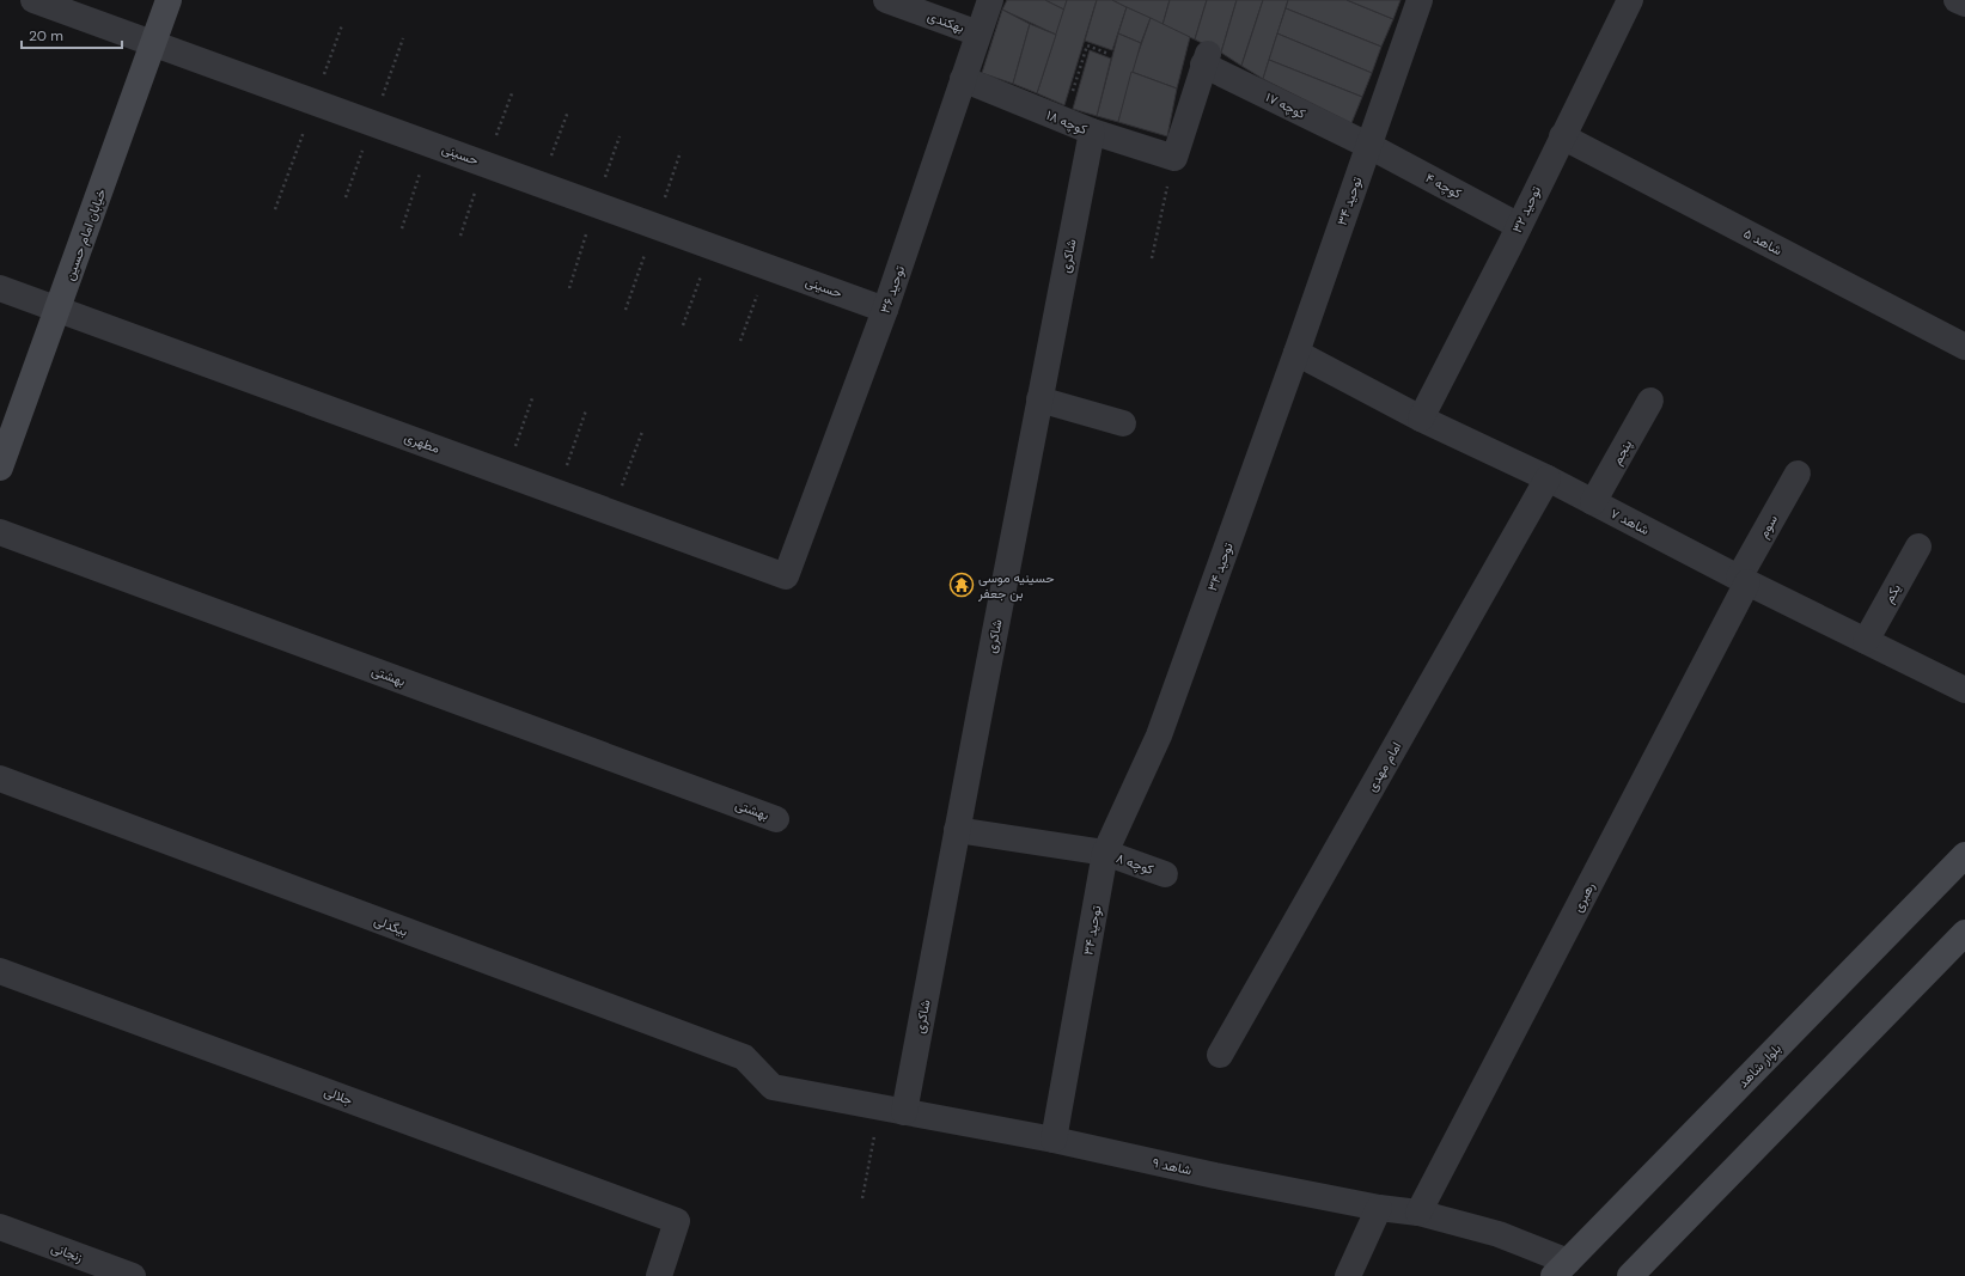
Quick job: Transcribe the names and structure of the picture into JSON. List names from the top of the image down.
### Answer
{
  "streets": {
    "main road": ["خیابان امام حسین", "بلوار شاهد"],
    "street": [
      "بهکندی",
      "کوچه ۱۷",
      "کوچه ۱۸",
      "حسینی",
      "کوچه ۴",
      "توحید ۳۴",
      "توحید ۳۲",
      "شاهد ۵",
      "شاکری",
      "توحید ۳۶",
      "مطهری",
      "پنجم",
      "شاهد ۷",
      "سوم",
      "یکم",
      "بهشتی",
      "امام مهدی",
      "کوچه ۸",
      "رهبری",
      "بیگدلی",
      "جلالی",
      "شاهد ۹",
      "زنجانی"
    ]
  },
  "crossings": [
    ["بهکندی", "توحید ۳۶"],
    ["کوچه ۱۷", "کوچه ۱۸"],
    ["کوچه ۱۷", "کوچه ۴"],
    ["کوچه ۱۷", "توحید ۳۴"],
    ["کوچه ۱۸", "شاکری"],
    ["کوچه ۱۸", "توحید ۳۶"],
    ["حسینی", "خیابان امام حسین"],
    ["حسینی", "توحید ۳۶"],
    ["کوچه ۴", "توحید ۳۴"],
    ["کوچه ۴", "توحید ۳۲"],
    ["توحید ۳۴", "شاهد ۷"],
    ["توحید ۳۴", "کوچه ۸"],
    ["توحید ۳۴", "شاهد ۹"],
    ["توحید ۳۲", "شاهد ۵"],
    ["توحید ۳۲", "شاهد ۷"],
    ["خیابان امام حسین", "مطهری"],
    ["شاکری", "کوچه ۸"],
    ["شاکری", "شاهد ۹"],
    ["توحید ۳۶", "مطهری"],
    ["پنجم", "شاهد ۷"],
    ["شاهد ۷", "سوم"],
    ["شاهد ۷", "یکم"],
    ["شاهد ۷", "امام مهدی"],
    ["شاهد ۷", "رهبری"],
    ["سوم", "رهبری"],
    ["رهبری", "شاهد ۹"],
    ["بیگدلی", "شاهد ۹"],
    ["بلوار شاهد", "شاهد ۹"]
  ],
  "places": {
    "temple": ["حسینیه موسی بن جعفر"]
  },
  "scale_bar": "20 m"
}
